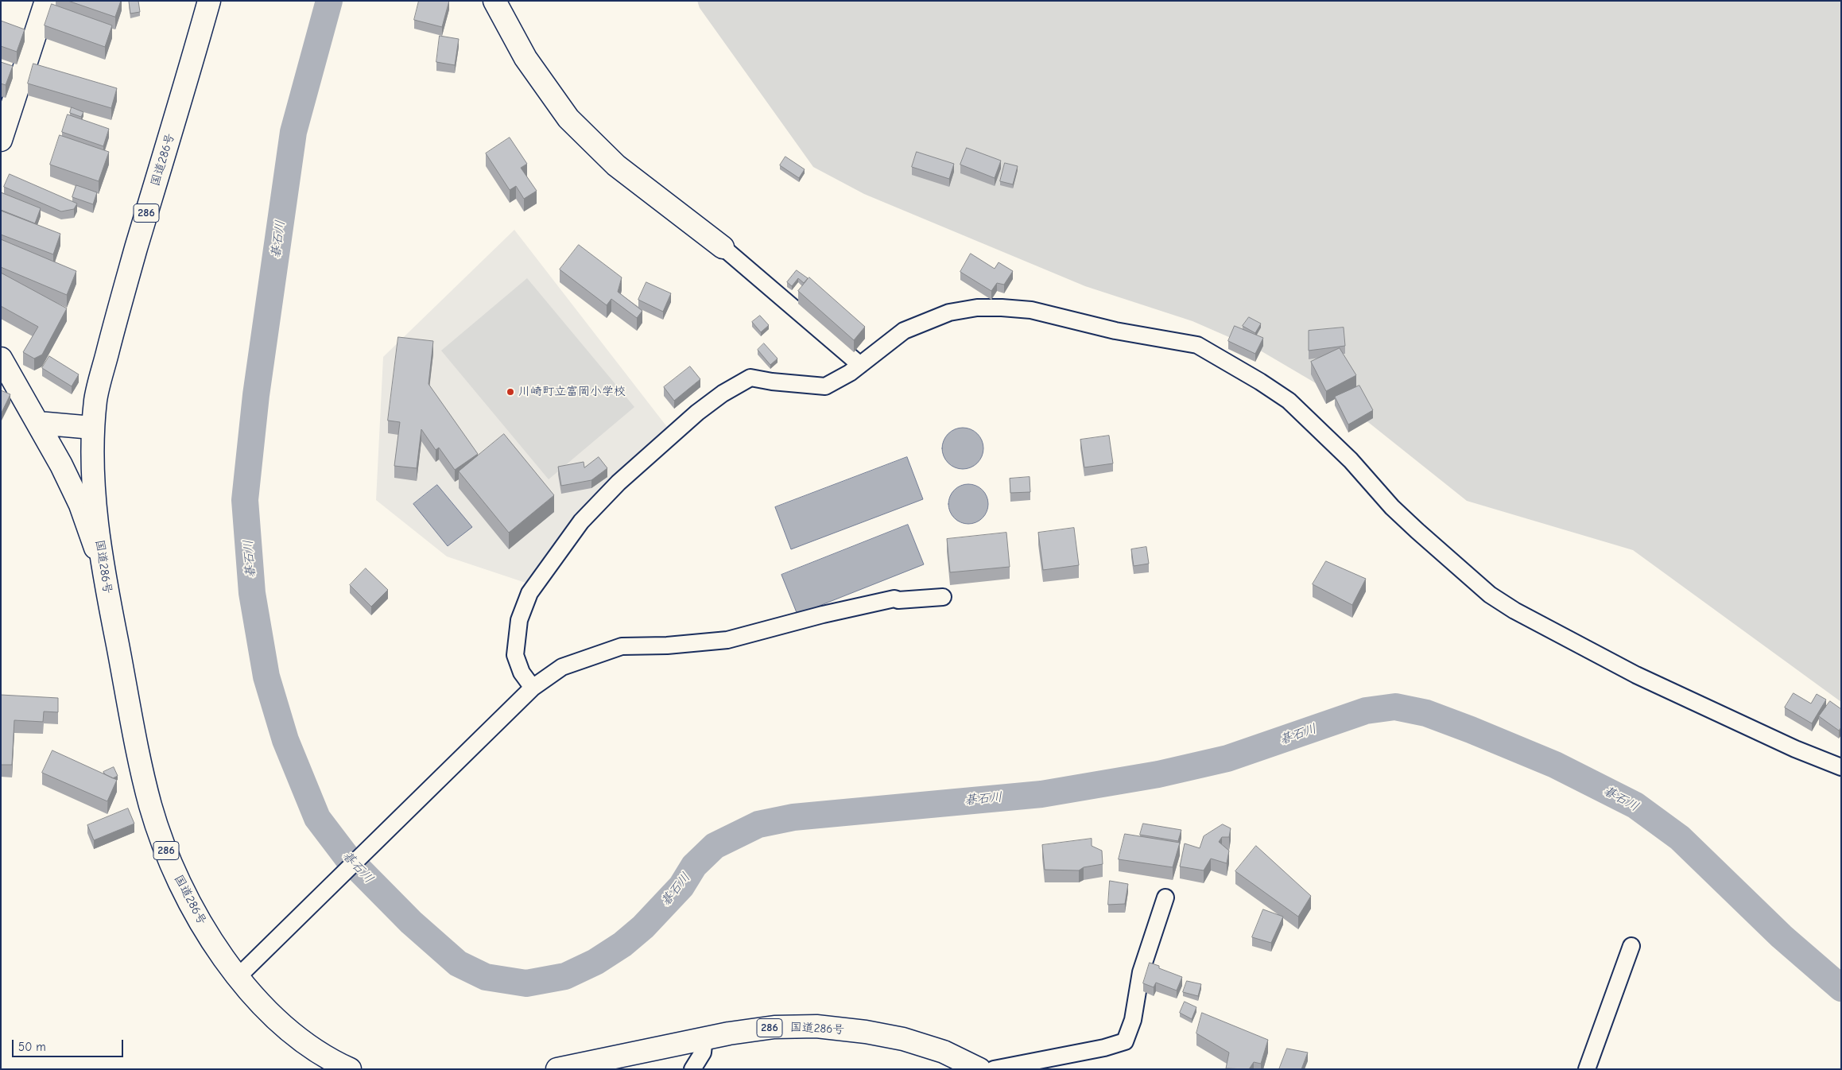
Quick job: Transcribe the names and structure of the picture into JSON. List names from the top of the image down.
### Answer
{
  "streets": {
    "main road": ["国道286号", "286"]
  },
  "water": ["碁石川"],
  "places": ["川崎町立富岡小学校"],
  "scale_bar": "50 m"
}
